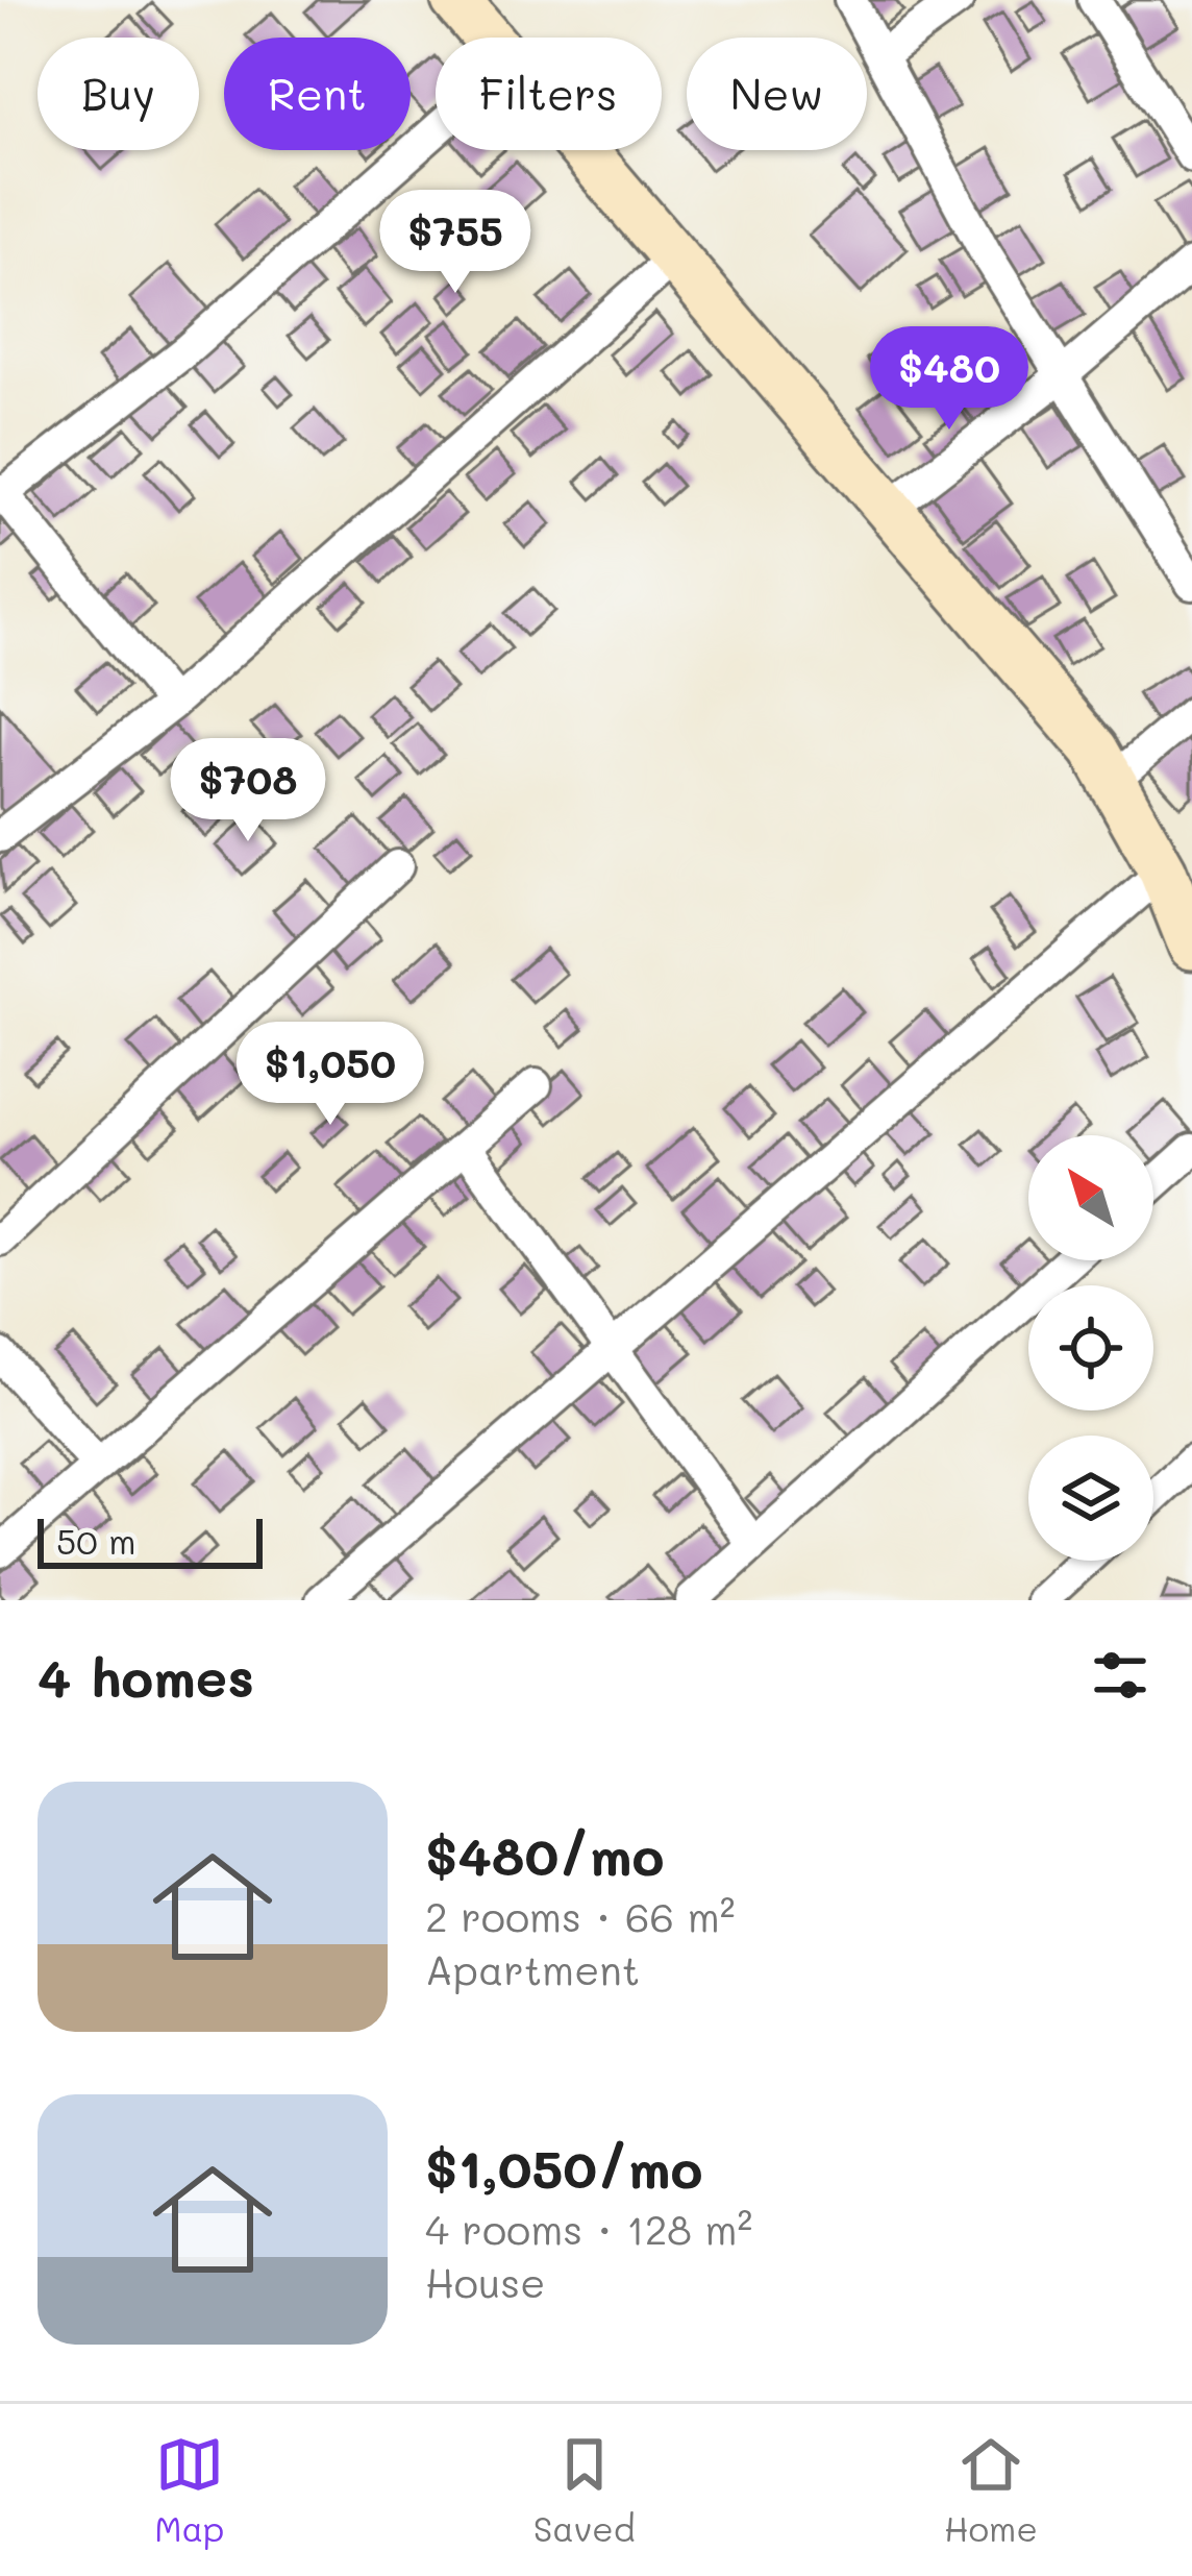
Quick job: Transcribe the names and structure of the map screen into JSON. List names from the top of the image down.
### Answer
{
  "scale_bar": "50 m",
  "north": "top left",
  "page": {
    "chip": [
      "Buy",
      "Rent",
      "Filters",
      "New"
    ],
    "price": [
      "$755",
      "$480",
      "$708",
      "$1,050"
    ],
    "scale": "50 m",
    "heading": "4 homes",
    "list": [
      {
        "name": "$480/mo",
        "note": "2 rooms · 66 m² · Apartment"
      },
      {
        "name": "$1,050/mo",
        "note": "4 rooms · 128 m² · House"
      }
    ],
    "tabs": ["Map", "Saved", "Home"]
  }
}
